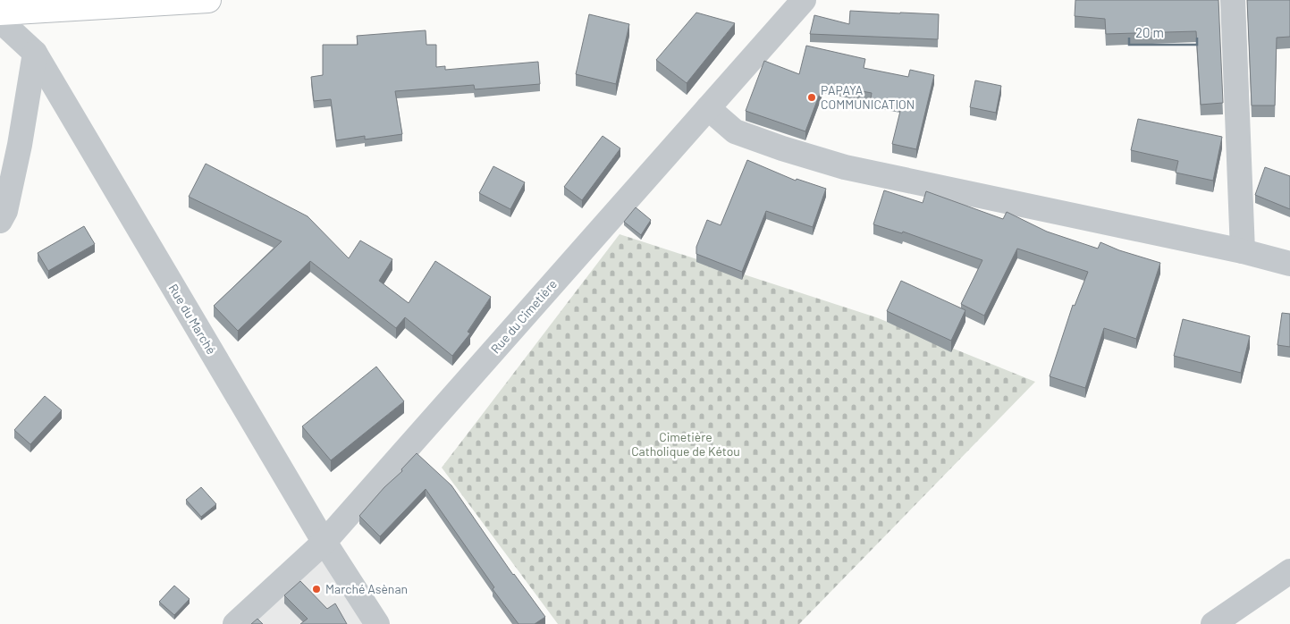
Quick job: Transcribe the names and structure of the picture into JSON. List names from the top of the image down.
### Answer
{
  "streets": {
    "street": ["Rue du Cimetière", "Rue du Marché"]
  },
  "crossings": [
    ["Rue du Cimetière", "Rue du Marché"]
  ],
  "parks": ["Cimetière Catholique de Kétou"],
  "places": ["PAPAYA COMMUNICATION", "Marché Asènan"],
  "scale_bar": "20 m"
}
